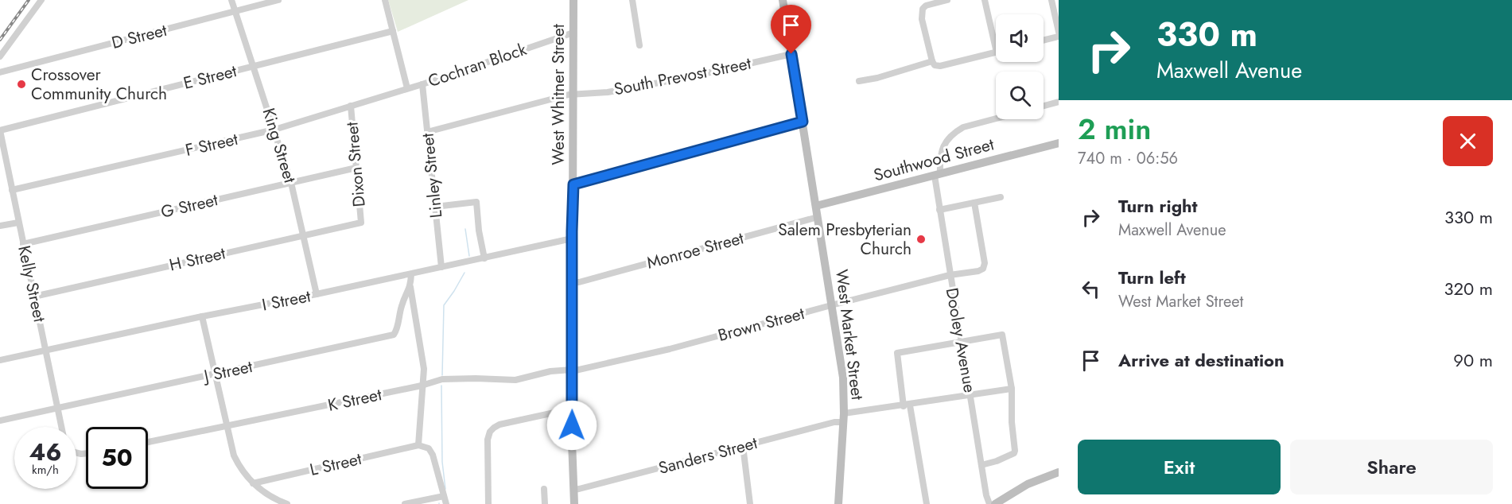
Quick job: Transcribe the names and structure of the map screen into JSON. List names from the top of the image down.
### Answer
{
  "streets": {
    "street": [
      "D Street",
      "Cochran Block",
      "South Prevost Street",
      "E Street",
      "West Whitner Street",
      "F Street",
      "King Street",
      "Southwood Street",
      "Dixon Street",
      "Linley Street",
      "G Street",
      "Monroe Street",
      "H Street",
      "Kelly Street",
      "I Street",
      "Brown Street",
      "West Market Street",
      "Dooley Avenue",
      "J Street",
      "K Street",
      "Sanders Street",
      "L Street"
    ]
  },
  "crossings": [
    ["D Street", "King Street"],
    ["Cochran Block", "West Whitner Street"],
    ["Cochran Block", "F Street"],
    ["Cochran Block", "Linley Street"],
    ["South Prevost Street", "West Whitner Street"],
    ["South Prevost Street", "Linley Street"],
    ["South Prevost Street", "West Market Street"],
    ["E Street", "King Street"],
    ["E Street", "Kelly Street"],
    ["West Whitner Street", "Monroe Street"],
    ["West Whitner Street", "I Street"],
    ["West Whitner Street", "Brown Street"],
    ["West Whitner Street", "K Street"],
    ["West Whitner Street", "Sanders Street"],
    ["F Street", "King Street"],
    ["F Street", "Dixon Street"],
    ["F Street", "Kelly Street"],
    ["King Street", "G Street"],
    ["King Street", "H Street"],
    ["King Street", "I Street"],
    ["Southwood Street", "West Market Street"],
    ["Southwood Street", "Dooley Avenue"],
    ["Dixon Street", "G Street"],
    ["Dixon Street", "H Street"],
    ["Linley Street", "I Street"],
    ["G Street", "Kelly Street"],
    ["Monroe Street", "West Market Street"],
    ["H Street", "Kelly Street"],
    ["Kelly Street", "I Street"],
    ["Kelly Street", "J Street"],
    ["I Street", "J Street"],
    ["Brown Street", "West Market Street"],
    ["Brown Street", "Dooley Avenue"],
    ["Brown Street", "K Street"],
    ["West Market Street", "Sanders Street"],
    ["Dooley Avenue", "Sanders Street"]
  ],
  "places": ["Crossover Community Church", "Salem Presbyterian Church"],
  "page": {
    "turn": ["330 m", "Maxwell Avenue"],
    "heading": ["2 min", "740 m · 06:56"],
    "list": [
      {
        "name": "Turn right",
        "note": "Maxwell Avenue",
        "value": "330 m"
      },
      {
        "name": "Turn left",
        "note": "West Market Street",
        "value": "320 m"
      },
      {
        "name": "Arrive at destination",
        "value": "90 m"
      }
    ],
    "speed": "46 km/h",
    "limit": "50",
    "buttons": ["Exit", "Share"]
  }
}
